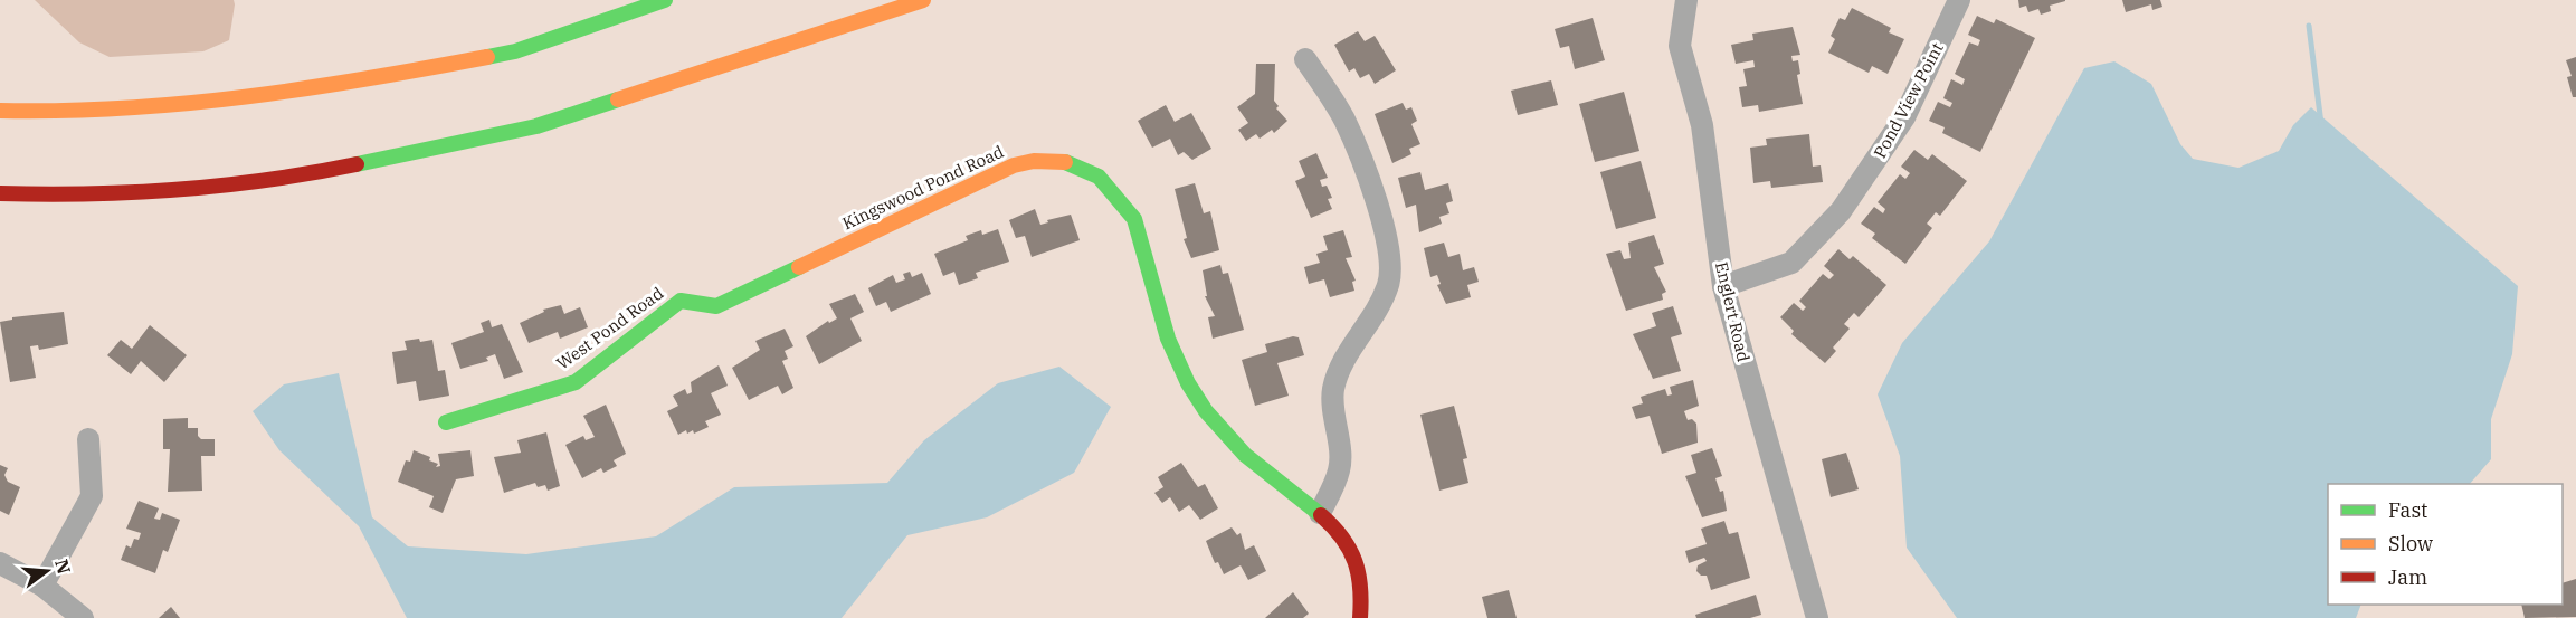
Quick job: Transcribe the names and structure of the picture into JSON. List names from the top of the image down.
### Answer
{
  "streets": {
    "main road": ["Kingswood Pond Road", "West Pond Road"],
    "street": ["Pond View Point", "Englert Road"]
  },
  "crossings": [
    ["Pond View Point", "Englert Road"],
    ["Kingswood Pond Road", "West Pond Road"]
  ],
  "legend": ["Fast", "Slow", "Jam"],
  "north": "right"
}
